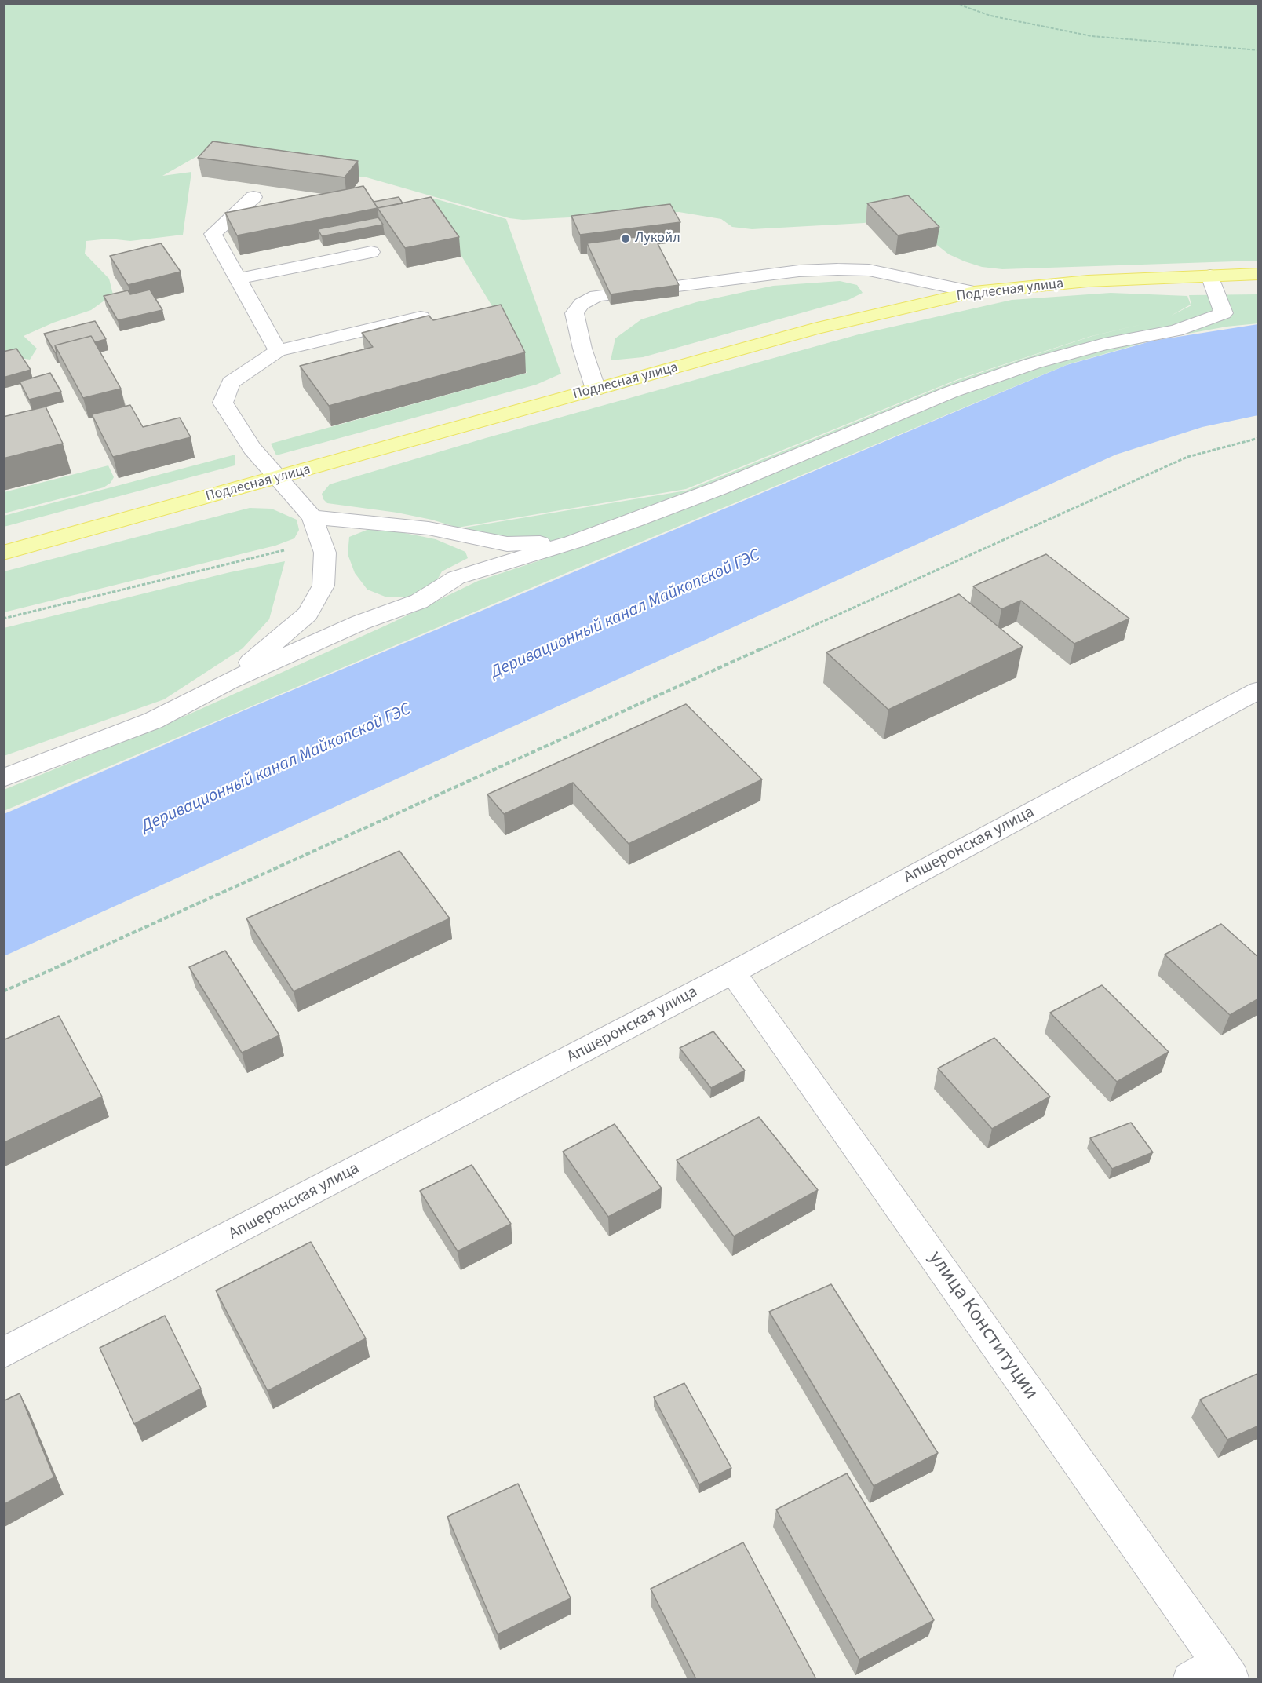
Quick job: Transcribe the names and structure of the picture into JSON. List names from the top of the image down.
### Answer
{
  "streets": {
    "main road": ["Подлесная улица"],
    "street": ["Апшеронская улица", "улица Конституции"]
  },
  "crossings": [
    ["Апшеронская улица", "улица Конституции"]
  ],
  "water": ["Деривационный канал Майкопской ГЭС"],
  "places": ["Лукойл"]
}
